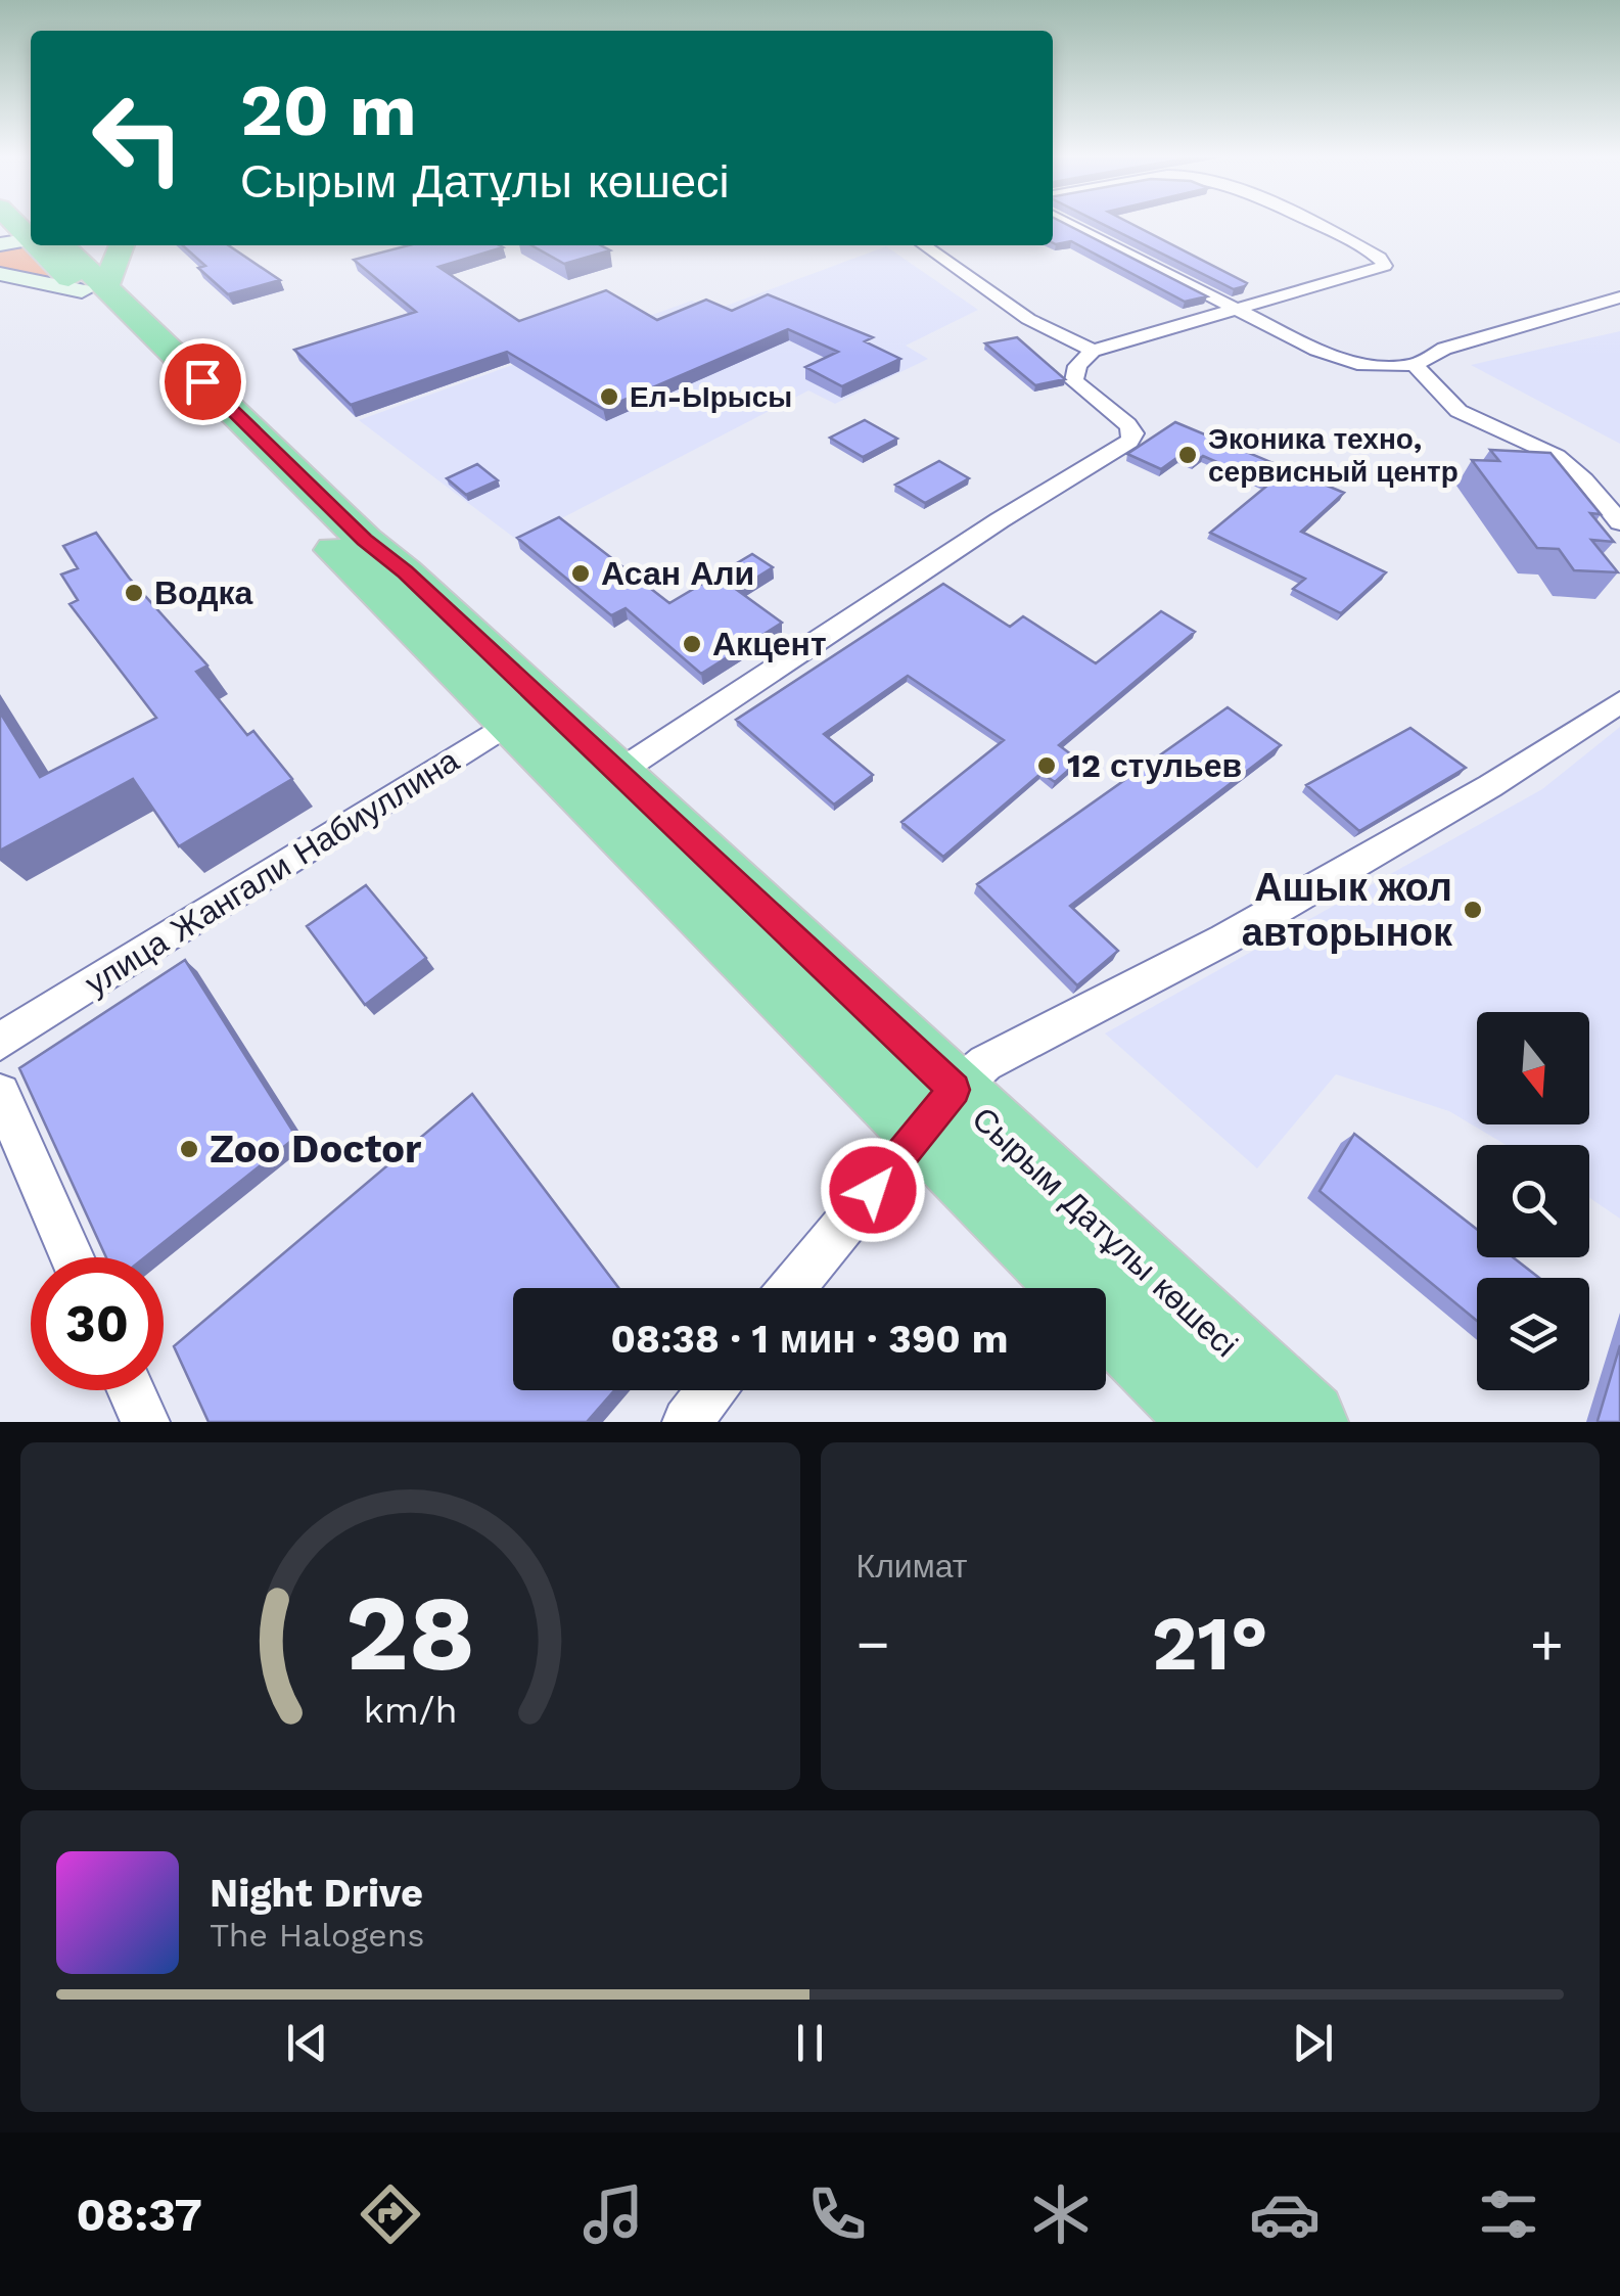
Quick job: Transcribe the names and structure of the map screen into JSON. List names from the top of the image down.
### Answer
{
  "streets": {
    "highway": ["Сырым Датұлы көшесі"],
    "street": ["улица Жангали Набиуллина"]
  },
  "crossings": [
    ["улица Жангали Набиуллина", "Сырым Датұлы көшесі"]
  ],
  "places": [
    "Ел-Ырысы",
    "Эконика техно, сервисный центр",
    "Асан Али",
    "Водка",
    "Акцент",
    "12 стульев",
    "Ашык жол авторынок",
    "Zoo Doctor"
  ],
  "north": "bottom",
  "page": {
    "turn": ["20 m", "Сырым Датұлы көшесі"],
    "limit": "30",
    "trip": "08:38 · 1 мин · 390 m",
    "tile": "Климат",
    "heat": ["−", "21°", "+"],
    "song": ["Night Drive", "The Halogens"],
    "tabs": "08:37",
    "gauge": ["28", "km/h"]
  }
}
